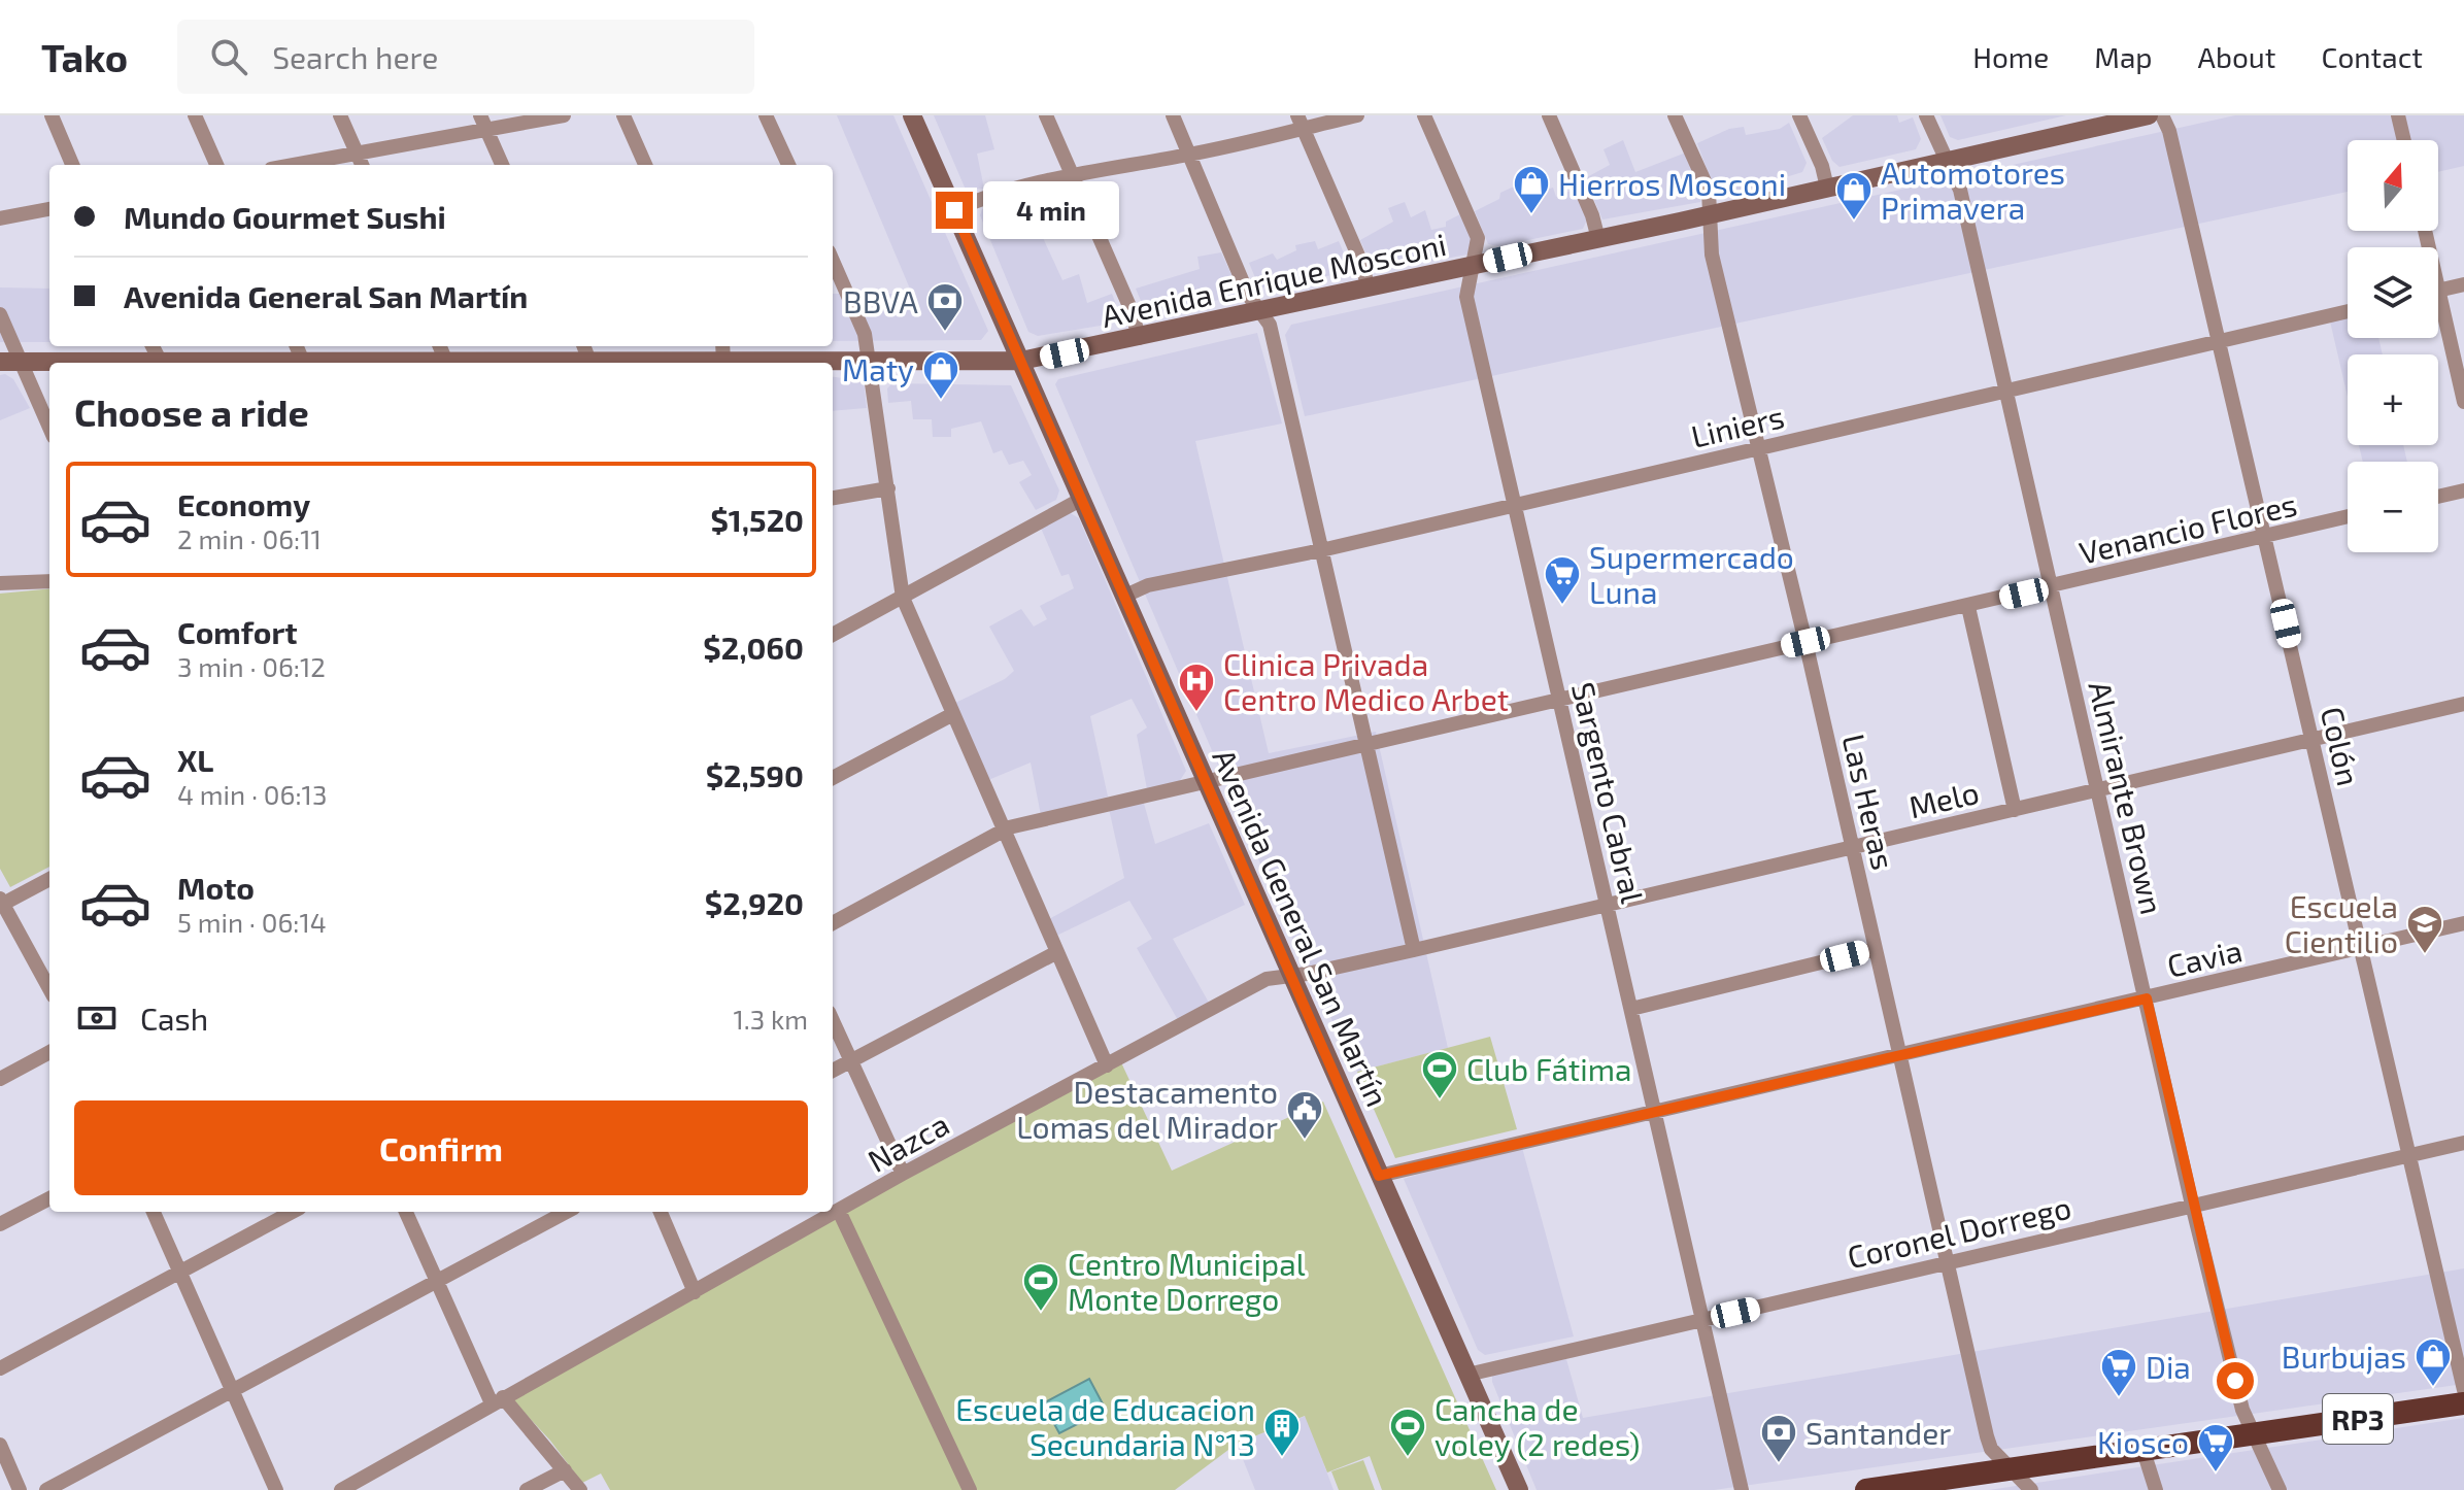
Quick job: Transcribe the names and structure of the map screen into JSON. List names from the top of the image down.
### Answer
{
  "streets": {
    "highway": ["RP3"],
    "main road": ["Avenida Enrique Mosconi", "Avenida General San Martín"],
    "street": [
      "Liniers",
      "Venancio Flores",
      "Colón",
      "Sargento Cabral",
      "Almirante Brown",
      "Melo",
      "Las Heras",
      "Cavia",
      "Nazca",
      "Coronel Dorrego"
    ]
  },
  "crossings": [
    ["Avenida Enrique Mosconi", "Sargento Cabral"],
    ["Avenida Enrique Mosconi", "Almirante Brown"],
    ["Avenida Enrique Mosconi", "Las Heras"],
    ["Avenida Enrique Mosconi", "Avenida General San Martín"],
    ["Liniers", "Colón"],
    ["Liniers", "Sargento Cabral"],
    ["Liniers", "Almirante Brown"],
    ["Liniers", "Las Heras"],
    ["Liniers", "Avenida General San Martín"],
    ["Venancio Flores", "Colón"],
    ["Venancio Flores", "Sargento Cabral"],
    ["Venancio Flores", "Almirante Brown"],
    ["Venancio Flores", "Las Heras"],
    ["Venancio Flores", "Avenida General San Martín"],
    ["Colón", "Melo"],
    ["Colón", "Cavia"],
    ["Colón", "Coronel Dorrego"],
    ["Sargento Cabral", "Melo"],
    ["Sargento Cabral", "Cavia"],
    ["Sargento Cabral", "Coronel Dorrego"],
    ["Almirante Brown", "Melo"],
    ["Almirante Brown", "Cavia"],
    ["Almirante Brown", "Coronel Dorrego"],
    ["Almirante Brown", "RP3"],
    ["Melo", "Las Heras"],
    ["Melo", "Avenida General San Martín"],
    ["Melo", "Nazca"],
    ["Las Heras", "Cavia"],
    ["Las Heras", "Coronel Dorrego"],
    ["Las Heras", "RP3"],
    ["Avenida General San Martín", "Cavia"],
    ["Avenida General San Martín", "Nazca"],
    ["Avenida General San Martín", "Coronel Dorrego"]
  ],
  "places": {
    "shop": [
      "Hierros Mosconi",
      "Automotores Primavera",
      "Maty",
      "Burbujas"
    ],
    "bank": ["BBVA", "Santander"],
    "supermarket": ["Supermercado Luna", "Dia", "Kiosco"],
    "hospital": ["Clinica Privada Centro Medico Arbet"],
    "school or university": ["Escuela Cientilio"],
    "sports": ["Club Fátima", "Centro Municipal Monte Dorrego", "Cancha de voley (2 redes)"],
    "public building": ["Destacamento Lomas del Mirador"],
    "building": ["Escuela de Educacion Secundaria N°13"]
  },
  "north": "top",
  "page": {
    "header": "Tako",
    "search": "Search here",
    "nav": [
      "Home",
      "Map",
      "About",
      "Contact"
    ],
    "map_buttons": ["+", "−"],
    "banner": ["Mundo Gourmet Sushi", "Avenida General San Martín"],
    "bubble": "4 min",
    "heading": "Choose a ride",
    "list": [
      {
        "name": "Economy",
        "note": "2 min · 06:11",
        "value": "$1,520"
      },
      {
        "name": "Comfort",
        "note": "3 min · 06:12",
        "value": "$2,060"
      },
      {
        "name": "XL",
        "note": "4 min · 06:13",
        "value": "$2,590"
      },
      {
        "name": "Moto",
        "note": "5 min · 06:14",
        "value": "$2,920"
      }
    ],
    "pay": ["Cash", "1.3 km"],
    "buttons": "Confirm"
  }
}
